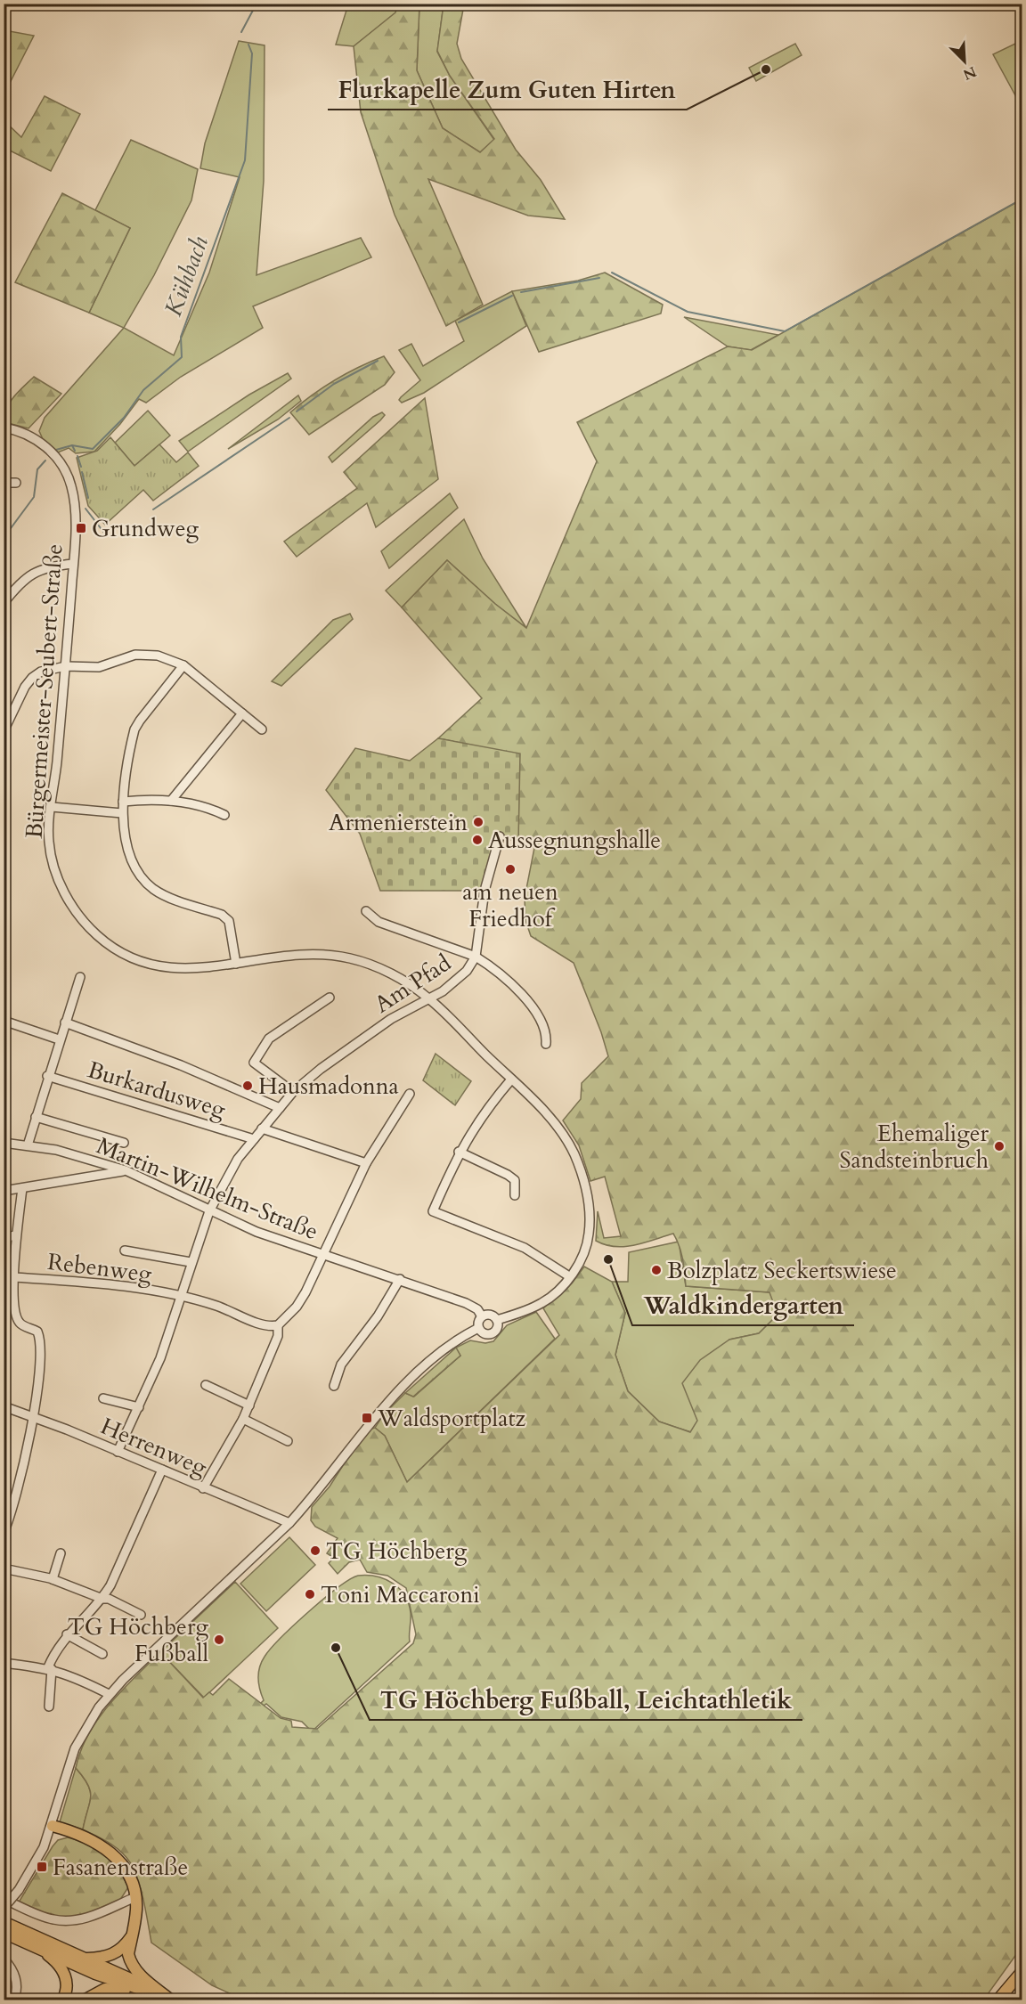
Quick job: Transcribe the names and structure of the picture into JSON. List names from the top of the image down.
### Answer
{
  "streets": {
    "street": [
      "Bürgermeister-Seubert-Straße",
      "Am Pfad",
      "Burkardusweg",
      "Martin-Wilhelm-Straße",
      "Rebenweg",
      "Herrenweg"
    ]
  },
  "crossings": [
    ["Bürgermeister-Seubert-Straße", "Am Pfad"],
    ["Bürgermeister-Seubert-Straße", "Martin-Wilhelm-Straße"],
    ["Am Pfad", "Burkardusweg"],
    ["Am Pfad", "Martin-Wilhelm-Straße"],
    ["Am Pfad", "Rebenweg"],
    ["Am Pfad", "Herrenweg"]
  ],
  "water": ["Kühbach"],
  "places": {
    "other": [
      "Flurkapelle Zum Guten Hirten",
      "Armenierstein",
      "Aussegnungshalle",
      "am neuen Friedhof",
      "Hausmadonna",
      "Ehemaliger Sandsteinbruch",
      "Waldkindergarten",
      "Bolzplatz Seckertswiese",
      "TG Höchberg",
      "Toni Maccaroni",
      "TG Höchberg Fußball",
      "TG Höchberg Fußball, Leichtathletik"
    ],
    "transit": ["Grundweg", "Waldsportplatz", "Fasanenstraße"]
  },
  "north": "bottom right"
}
